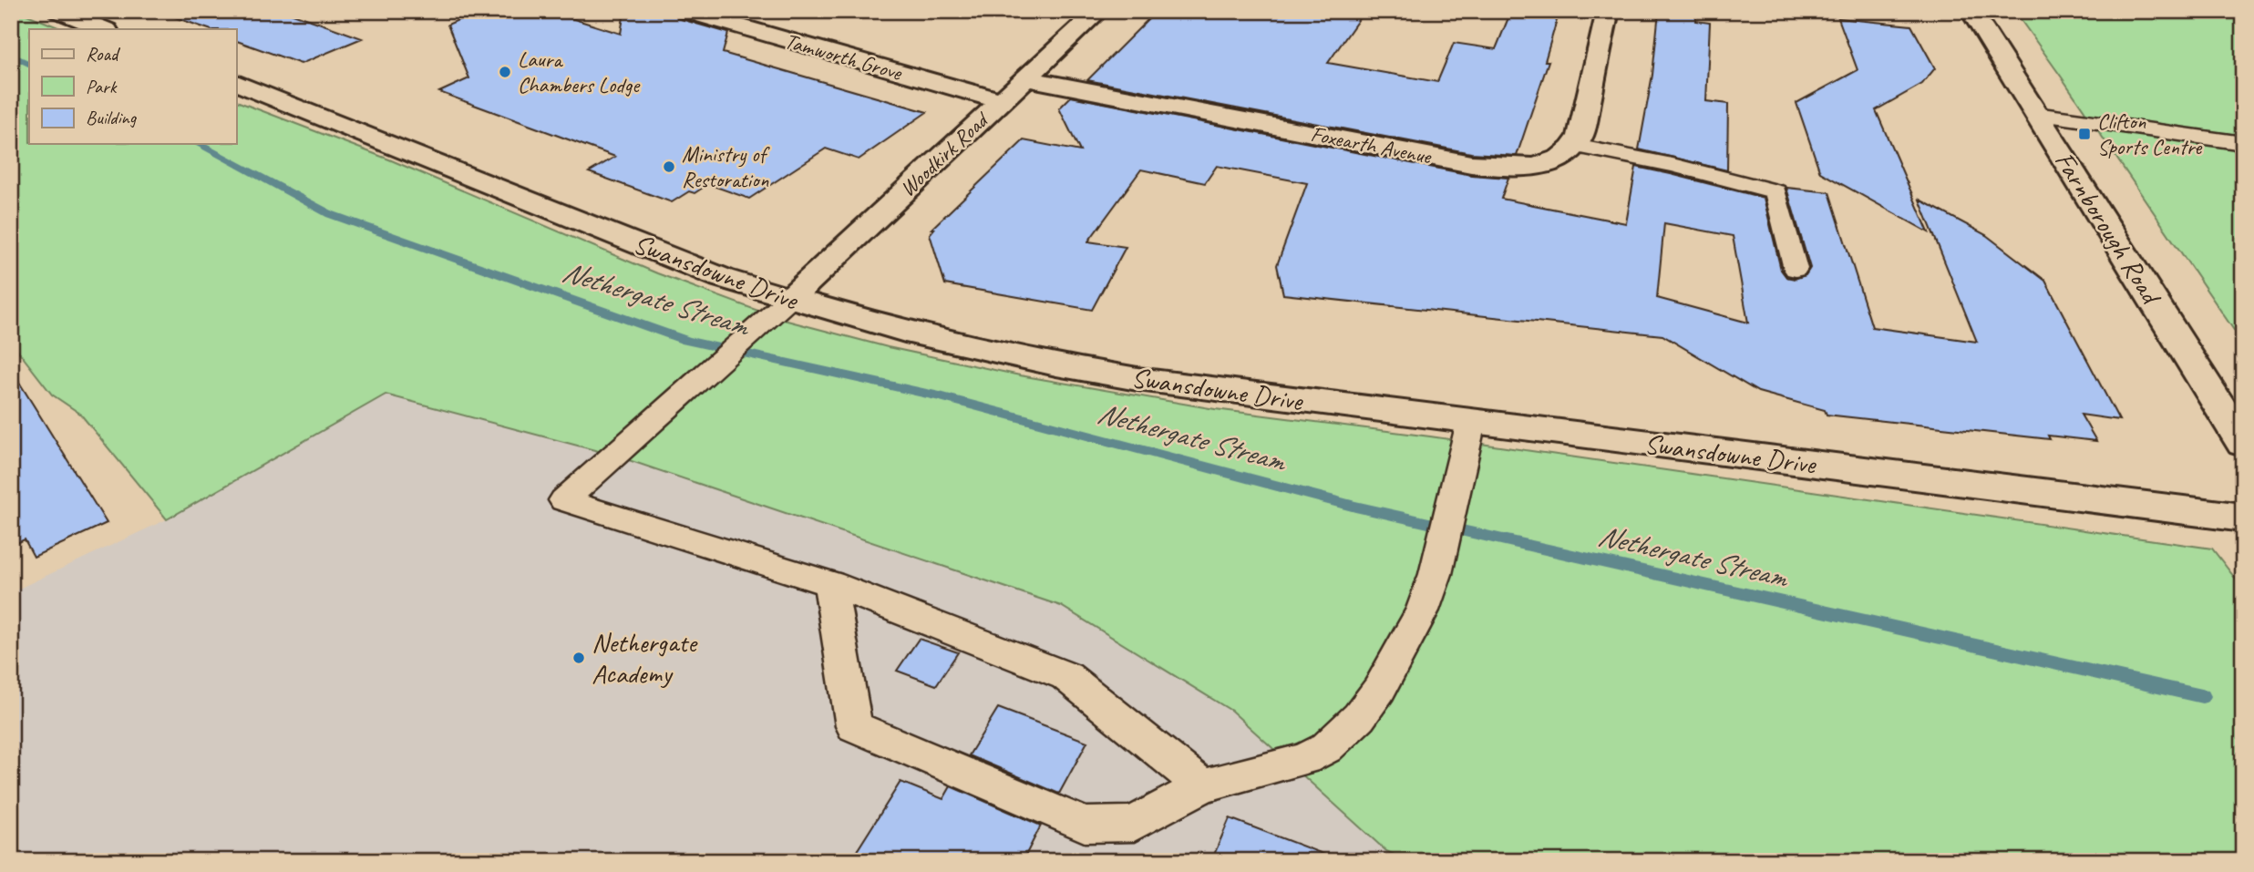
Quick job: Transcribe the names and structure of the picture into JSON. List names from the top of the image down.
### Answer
{
  "streets": {
    "street": [
      "Tamworth Grove",
      "Foxearth Avenue",
      "Woodkirk Road",
      "Farnborough Road",
      "Swansdowne Drive"
    ]
  },
  "crossings": [
    ["Tamworth Grove", "Woodkirk Road"],
    ["Foxearth Avenue", "Woodkirk Road"],
    ["Woodkirk Road", "Swansdowne Drive"]
  ],
  "water": ["Nethergate Stream"],
  "places": {
    "other": ["Laura Chambers Lodge", "Ministry of Restoration", "Nethergate Academy"],
    "transit": ["Clifton Sports Centre"]
  },
  "legend": ["Road", "Park", "Building"]
}
